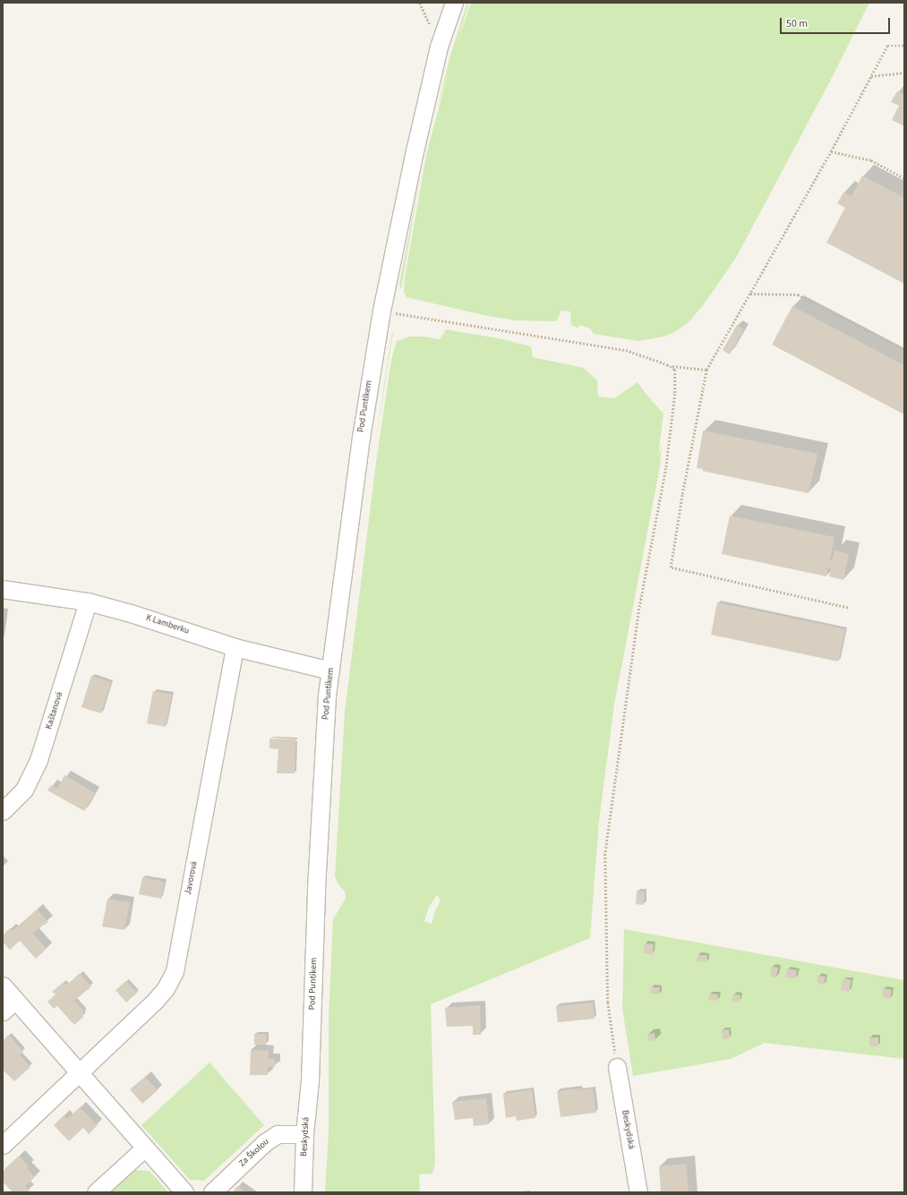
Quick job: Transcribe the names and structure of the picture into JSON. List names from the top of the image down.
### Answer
{
  "streets": {
    "street": [
      "Pod Puntíkem",
      "K Lamberku",
      "Kaštanová",
      "Javorová",
      "Beskydská",
      "Za Školou"
    ]
  },
  "crossings": [
    ["Pod Puntíkem", "K Lamberku"],
    ["Pod Puntíkem", "Beskydská"],
    ["K Lamberku", "Kaštanová"],
    ["K Lamberku", "Javorová"],
    ["Beskydská", "Za Školou"]
  ],
  "scale_bar": "50 m"
}
